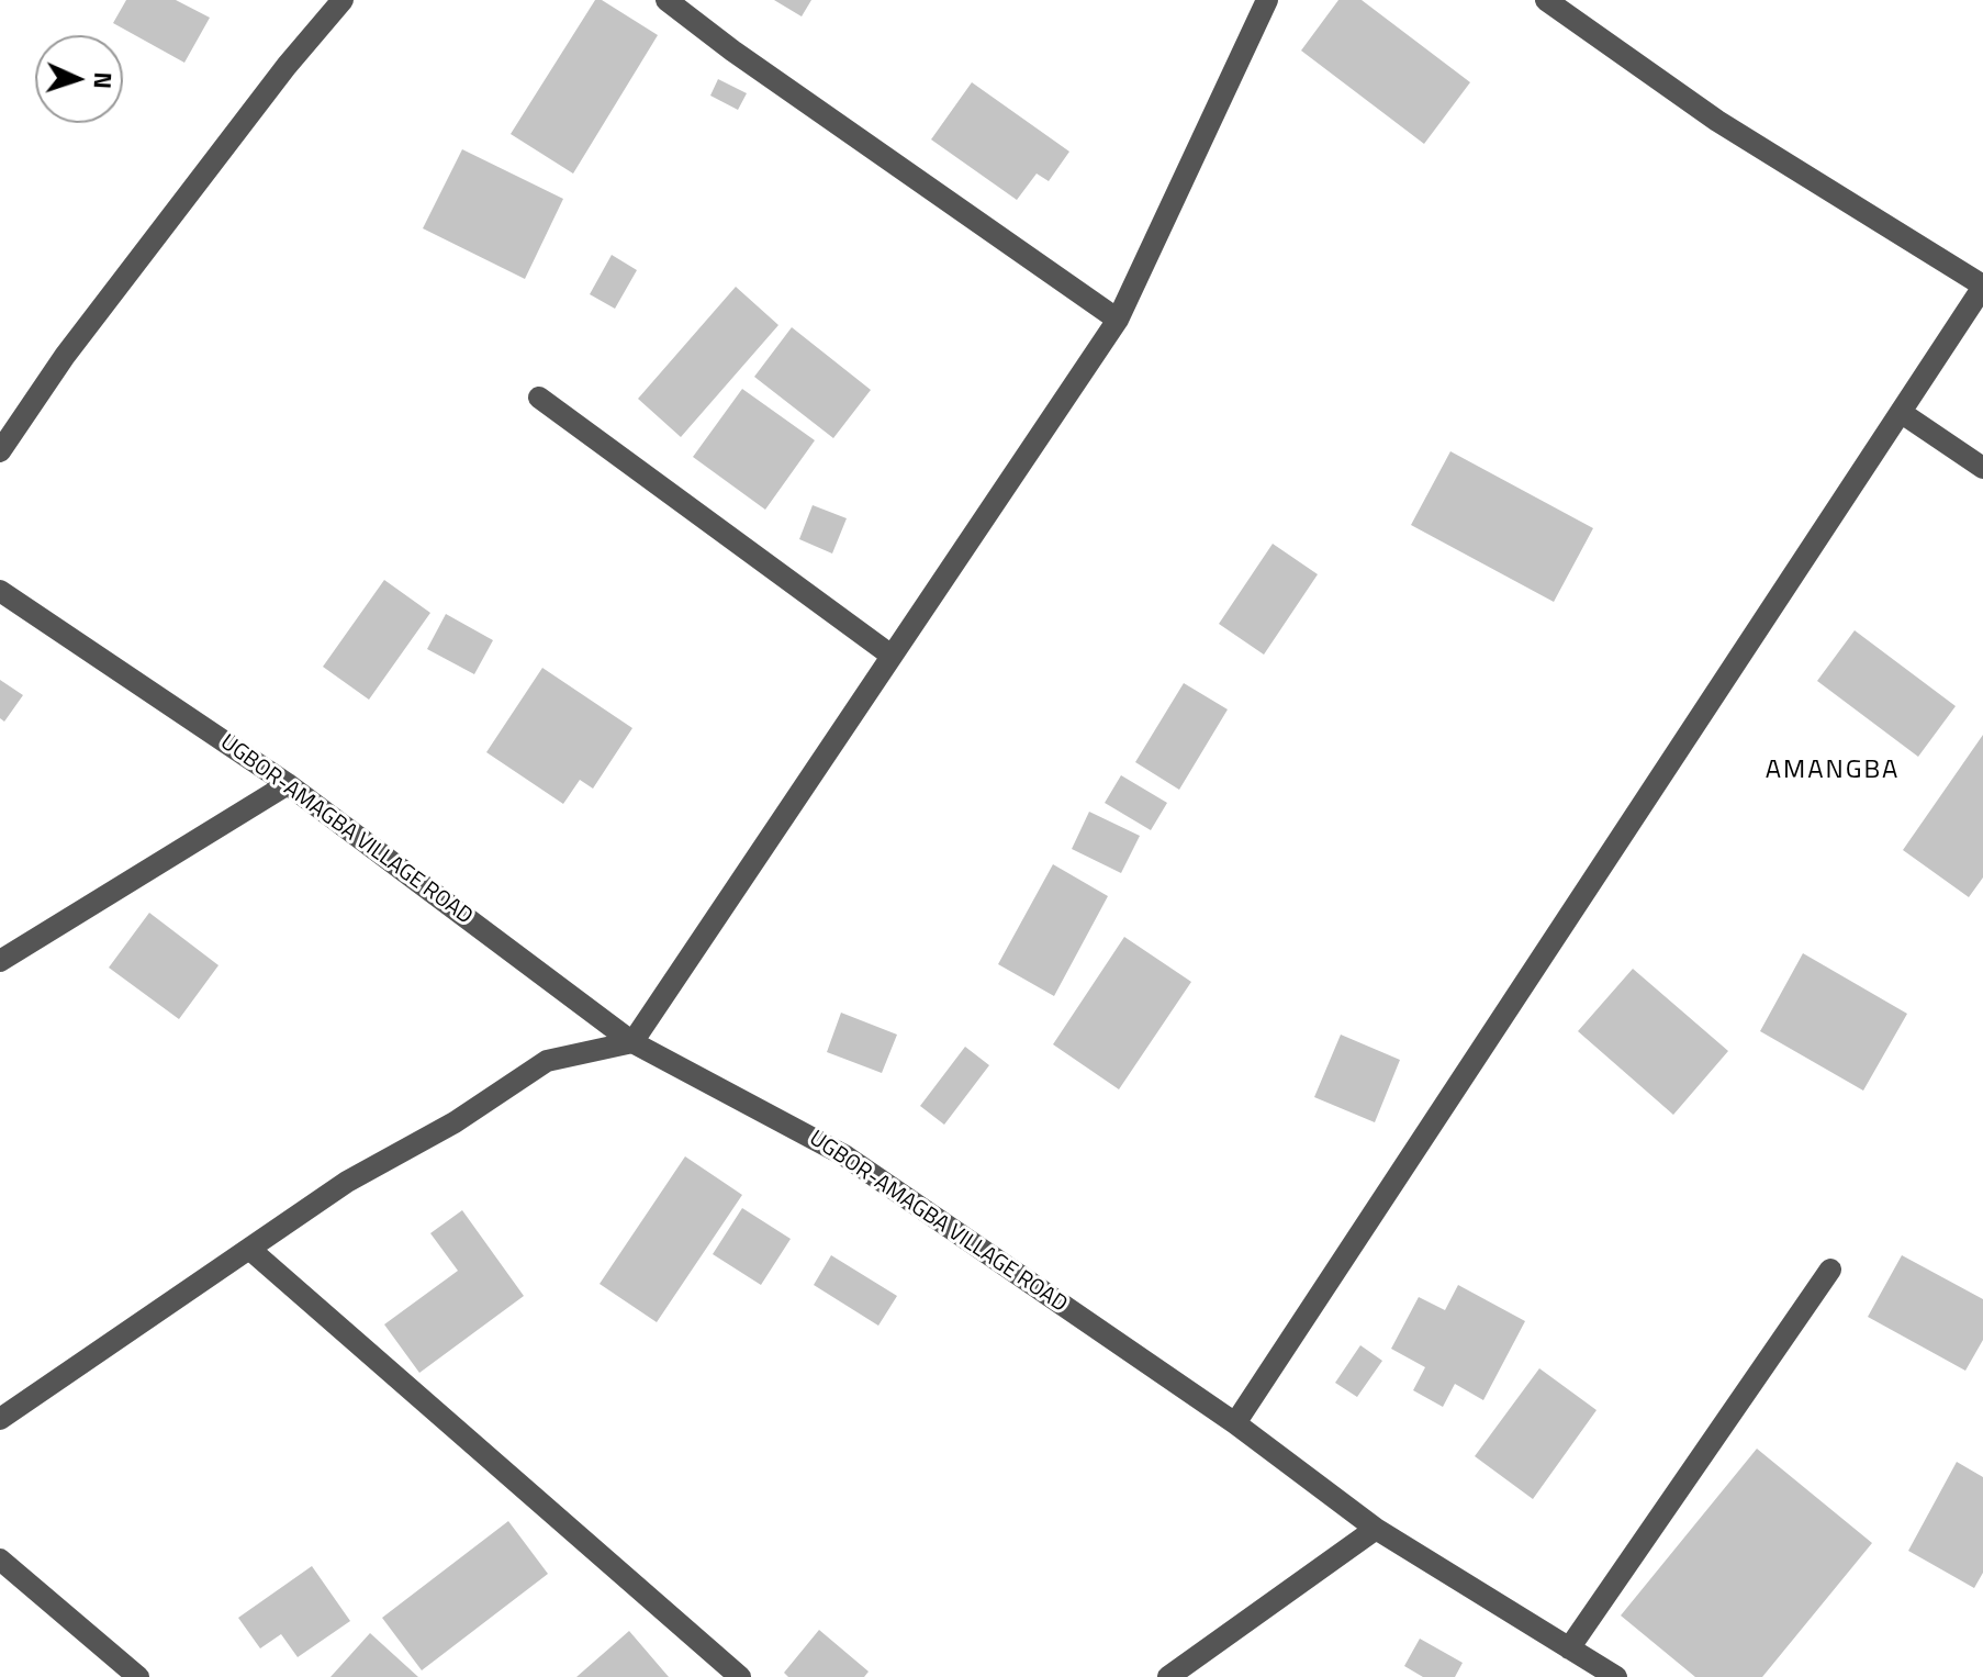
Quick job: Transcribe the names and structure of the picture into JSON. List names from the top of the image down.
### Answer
{
  "streets": {
    "street": ["UGBOR-AMAGBA VILLAGE ROAD"]
  },
  "districts": ["AMANGBA"],
  "north": "right"
}
